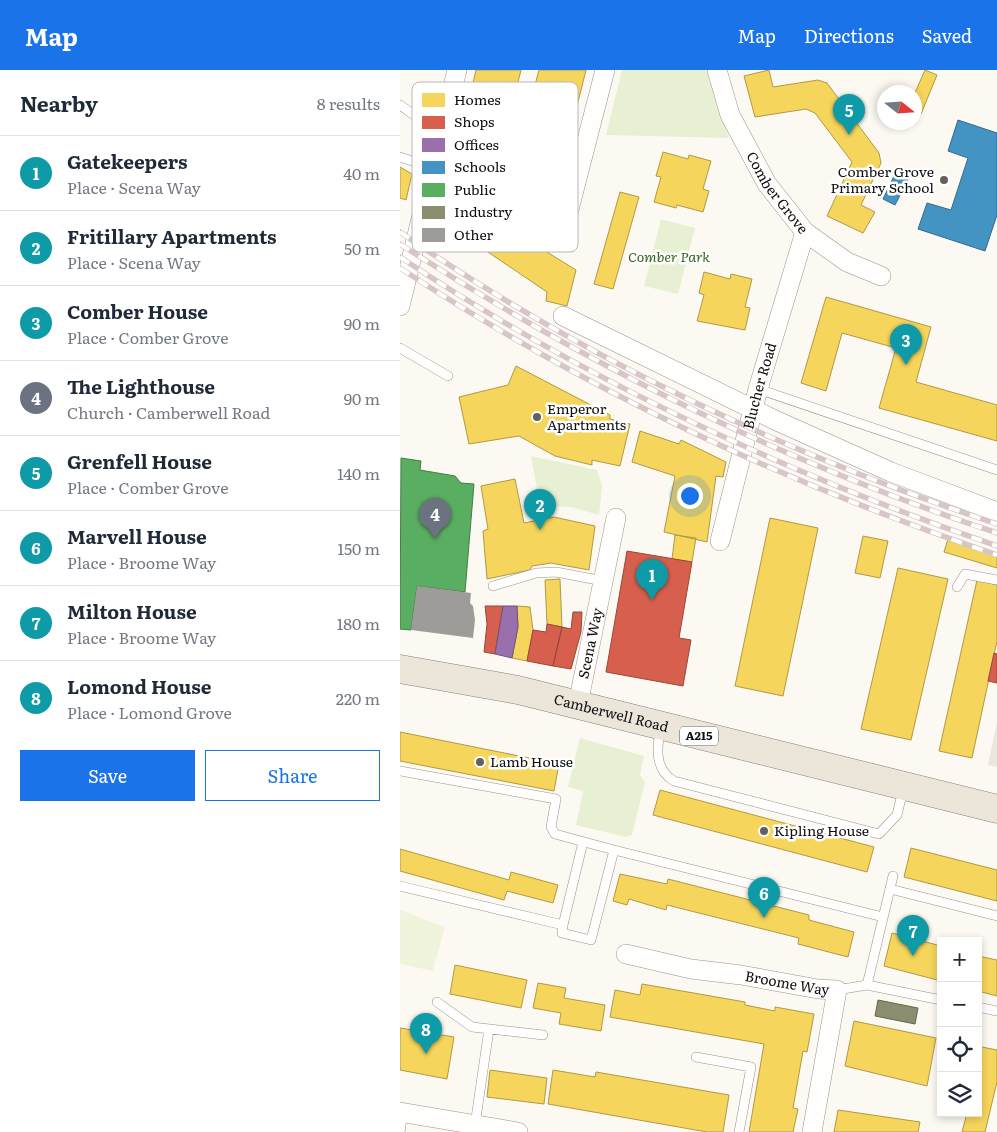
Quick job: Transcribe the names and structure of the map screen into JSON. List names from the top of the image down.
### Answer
{
  "streets": {
    "main road": ["Camberwell Road", "A215"],
    "street": [
      "Comber Grove",
      "Blucher Road",
      "Scena Way",
      "Broome Way"
    ]
  },
  "crossings": [
    ["Comber Grove", "Blucher Road"],
    ["Scena Way", "Camberwell Road"]
  ],
  "parks": ["Comber Park"],
  "places": [
    "Comber Grove Primary School",
    "Emperor Apartments",
    "Lamb House",
    "Kipling House"
  ],
  "legend": [
    "Homes",
    "Shops",
    "Offices",
    "Schools",
    "Public",
    "Industry",
    "Other"
  ],
  "north": "right",
  "page": {
    "header": "Map",
    "nav": ["Map", "Directions", "Saved"],
    "heading": ["Nearby", "8 results"],
    "pins": [
      "5",
      "3",
      "2",
      "4",
      "1",
      "6",
      "7",
      "8"
    ],
    "list": [
      {
        "mark": "1",
        "name": "Gatekeepers",
        "note": "Place · Scena Way",
        "value": "40 m"
      },
      {
        "mark": "2",
        "name": "Fritillary Apartments",
        "note": "Place · Scena Way",
        "value": "50 m"
      },
      {
        "mark": "3",
        "name": "Comber House",
        "note": "Place · Comber Grove",
        "value": "90 m"
      },
      {
        "mark": "4",
        "name": "The Lighthouse",
        "note": "Church · Camberwell Road",
        "value": "90 m"
      },
      {
        "mark": "5",
        "name": "Grenfell House",
        "note": "Place · Comber Grove",
        "value": "140 m"
      },
      {
        "mark": "6",
        "name": "Marvell House",
        "note": "Place · Broome Way",
        "value": "150 m"
      },
      {
        "mark": "7",
        "name": "Milton House",
        "note": "Place · Broome Way",
        "value": "180 m"
      },
      {
        "mark": "8",
        "name": "Lomond House",
        "note": "Place · Lomond Grove",
        "value": "220 m"
      }
    ],
    "buttons": ["Save", "Share"],
    "map_buttons": ["+", "−"]
  }
}
